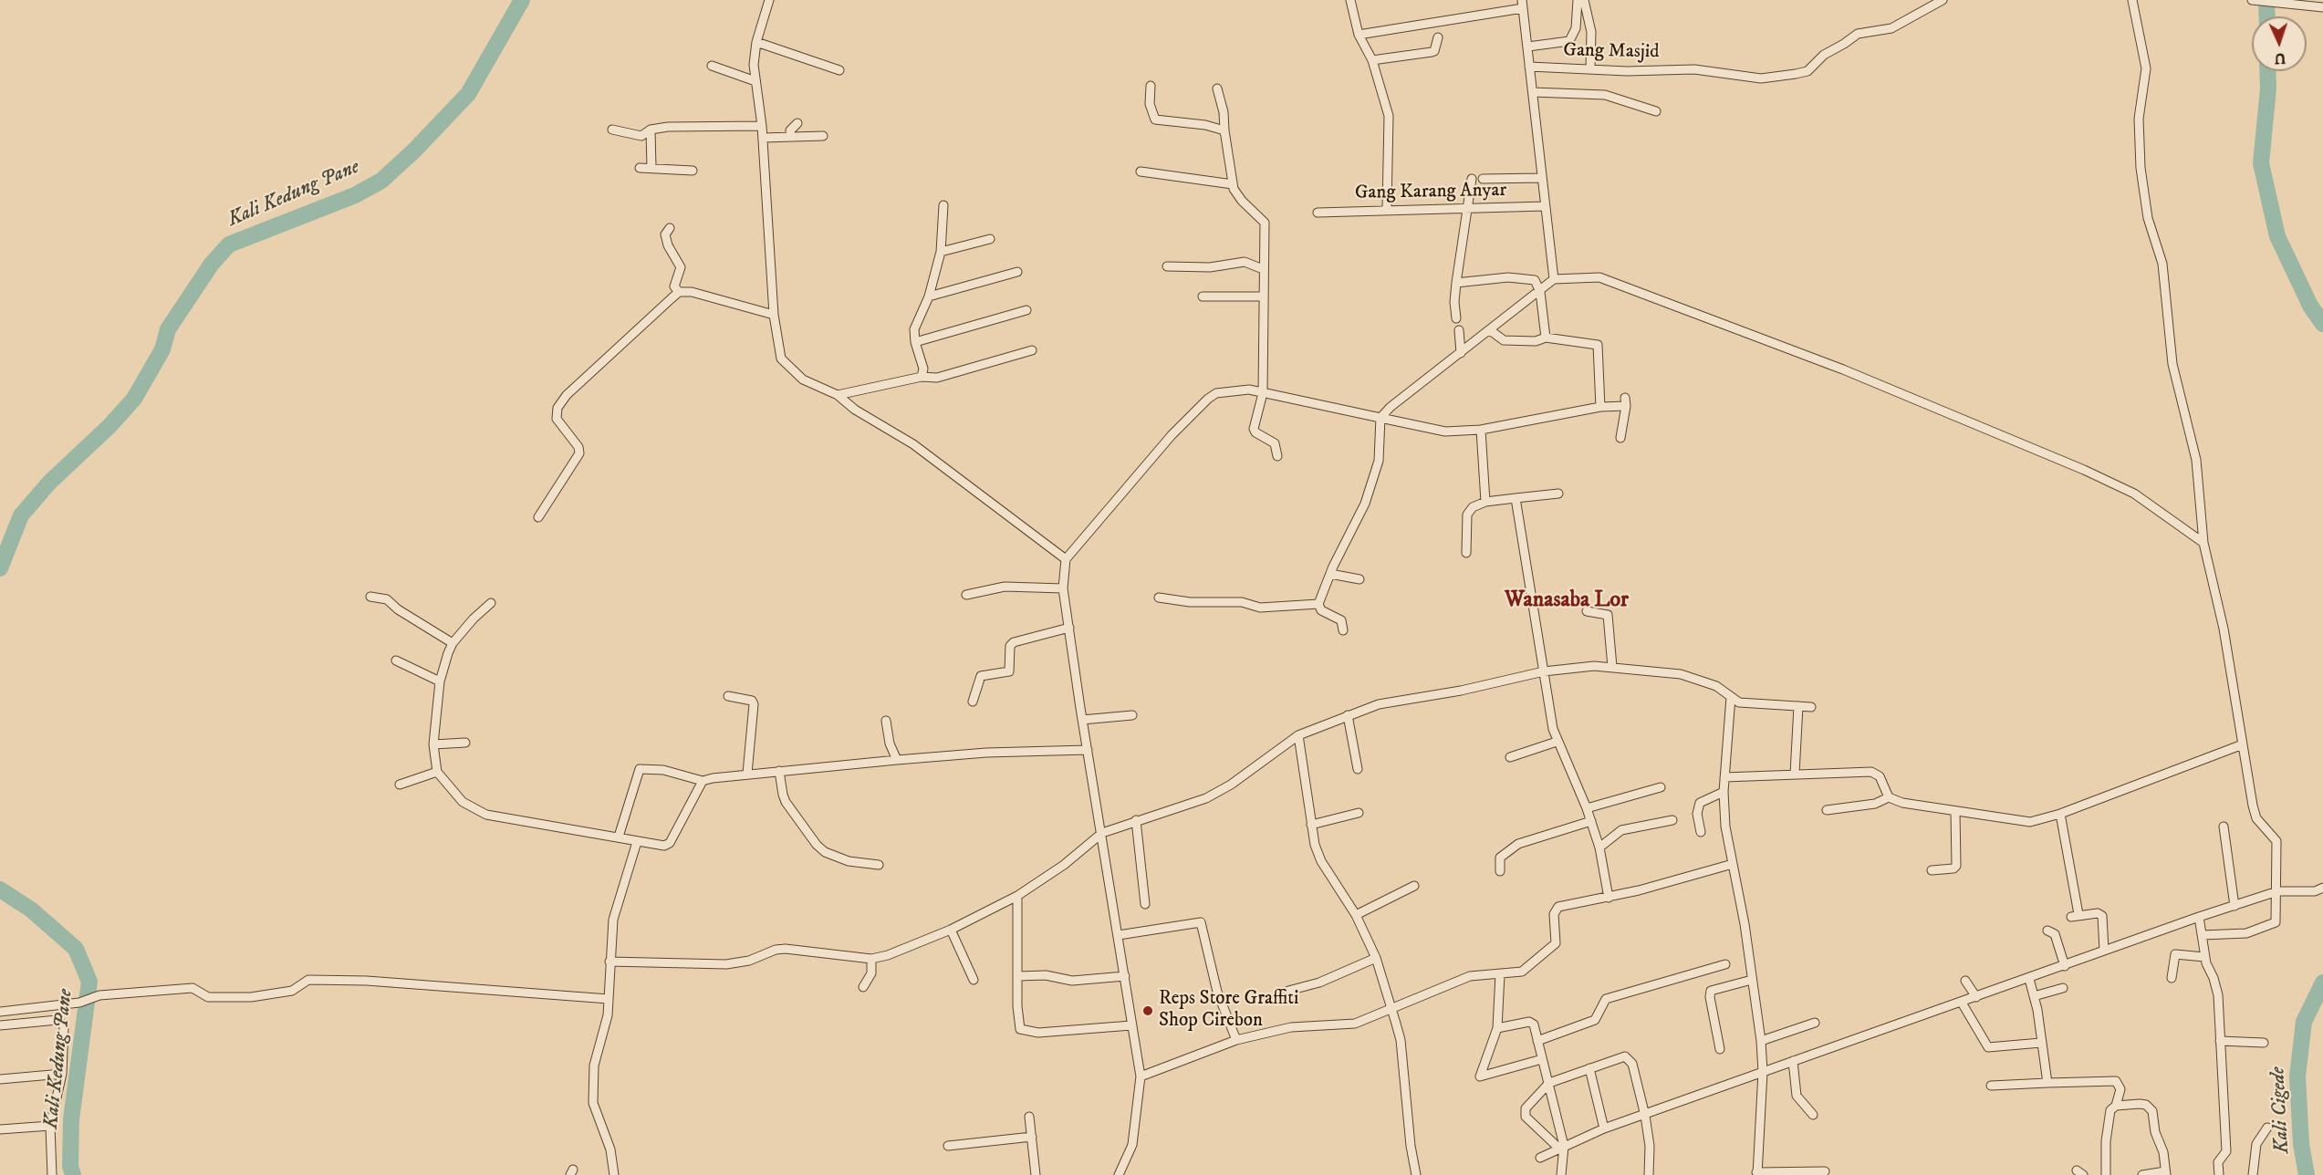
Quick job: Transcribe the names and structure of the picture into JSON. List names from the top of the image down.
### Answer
{
  "streets": {
    "street": ["Gang Masjid", "Gang Karang Anyar"]
  },
  "districts": ["Wanasaba Lor"],
  "water": ["Kali Kedung Pane", "Kali Cigede"],
  "places": ["Reps Store Graffiti Shop Cirebon"],
  "north": "bottom"
}
